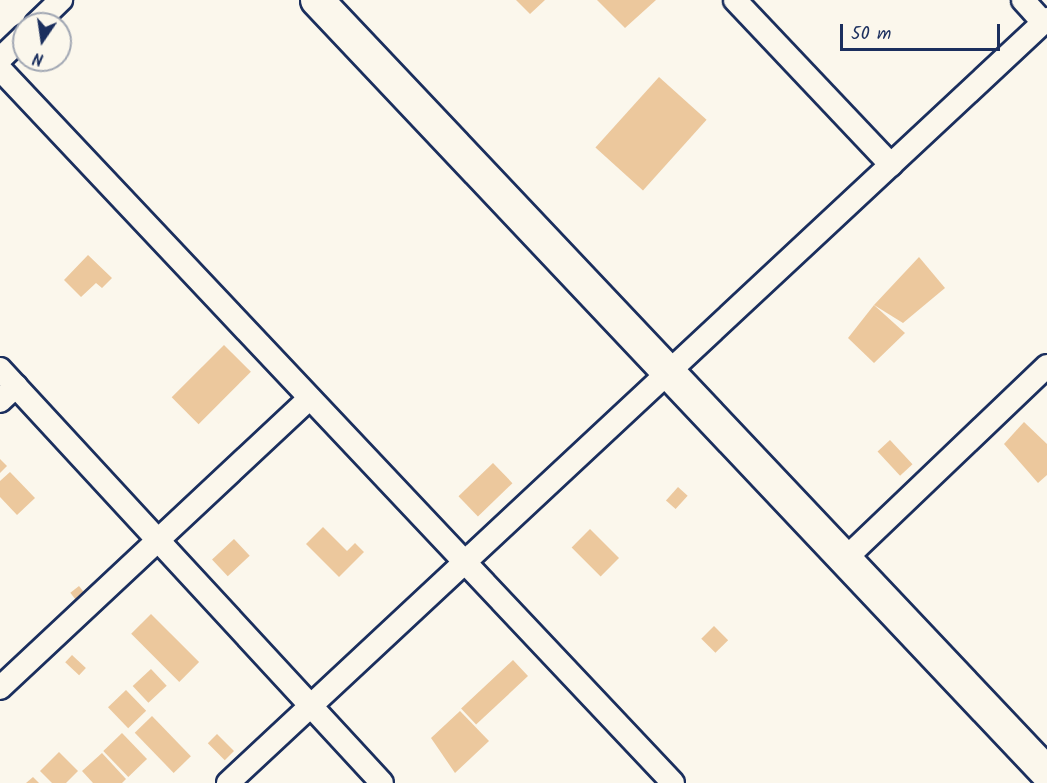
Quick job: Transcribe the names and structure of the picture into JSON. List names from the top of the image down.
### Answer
{
  "scale_bar": "50 m",
  "north": "bottom"
}
